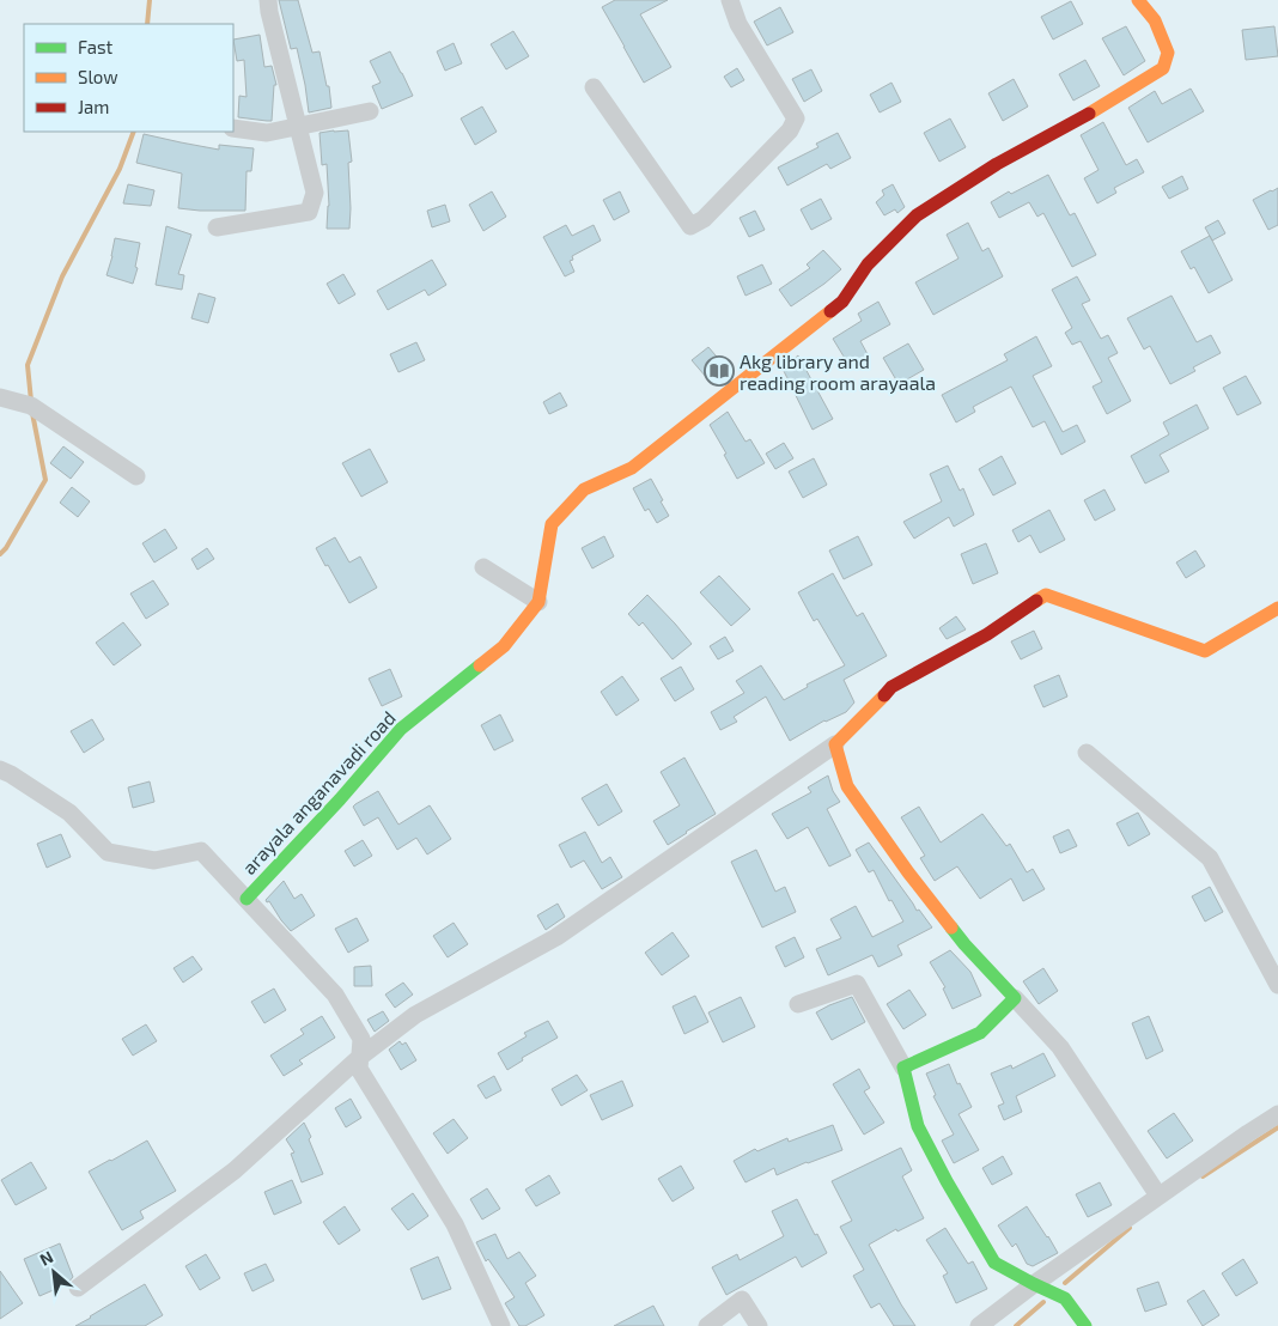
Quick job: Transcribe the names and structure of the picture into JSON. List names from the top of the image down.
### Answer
{
  "streets": {
    "street": ["arayala anganavadi road"]
  },
  "places": {
    "library": ["Akg library and reading room arayaala"]
  },
  "legend": ["Fast", "Slow", "Jam"],
  "north": "top left"
}
